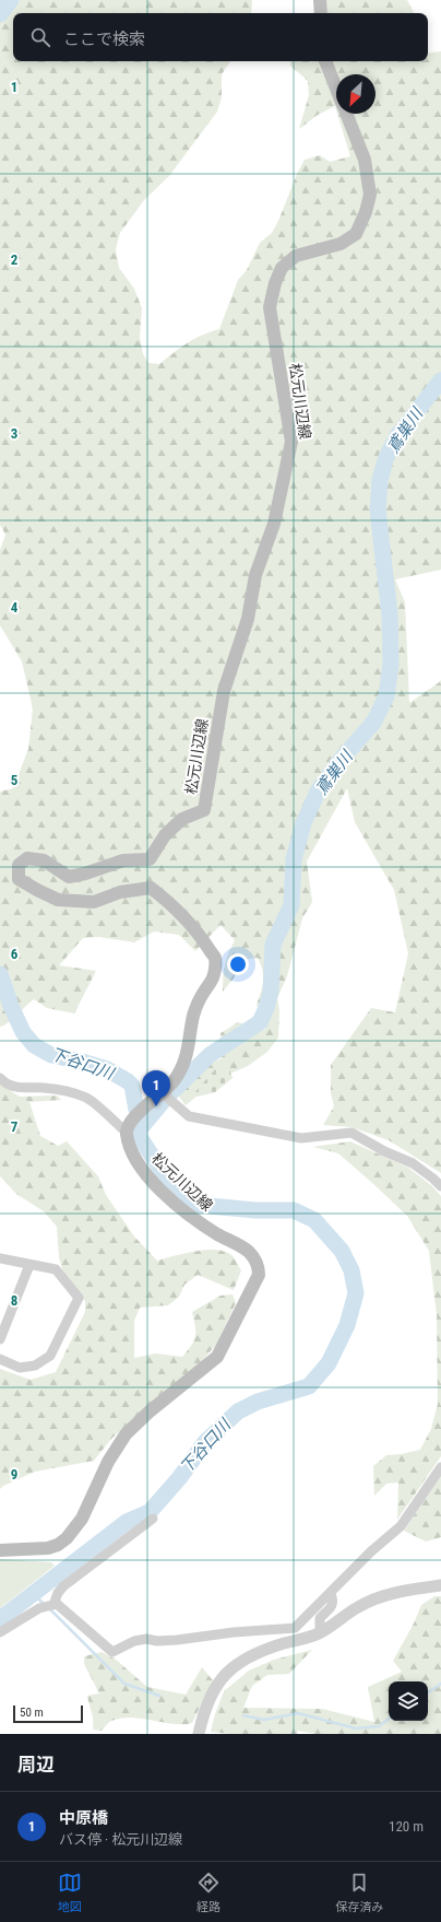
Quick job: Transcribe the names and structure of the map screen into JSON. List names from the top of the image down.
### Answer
{
  "streets": {
    "main road": ["松元川辺線"]
  },
  "water": ["鳶巣川", "下谷口川"],
  "scale_bar": "50 m",
  "north": "bottom left",
  "page": {
    "search": "ここで検索",
    "pins": "1",
    "scale": "50 m",
    "heading": "周辺",
    "list": [
      {
        "mark": "1",
        "name": "中原橋",
        "note": "バス停 · 松元川辺線",
        "value": "120 m"
      }
    ],
    "nav": ["地図", "経路", "保存済み"]
  },
  "grid": {
    "rows": [
      "1",
      "2",
      "3",
      "4",
      "5",
      "6",
      "7",
      "8",
      "9"
    ]
  }
}
